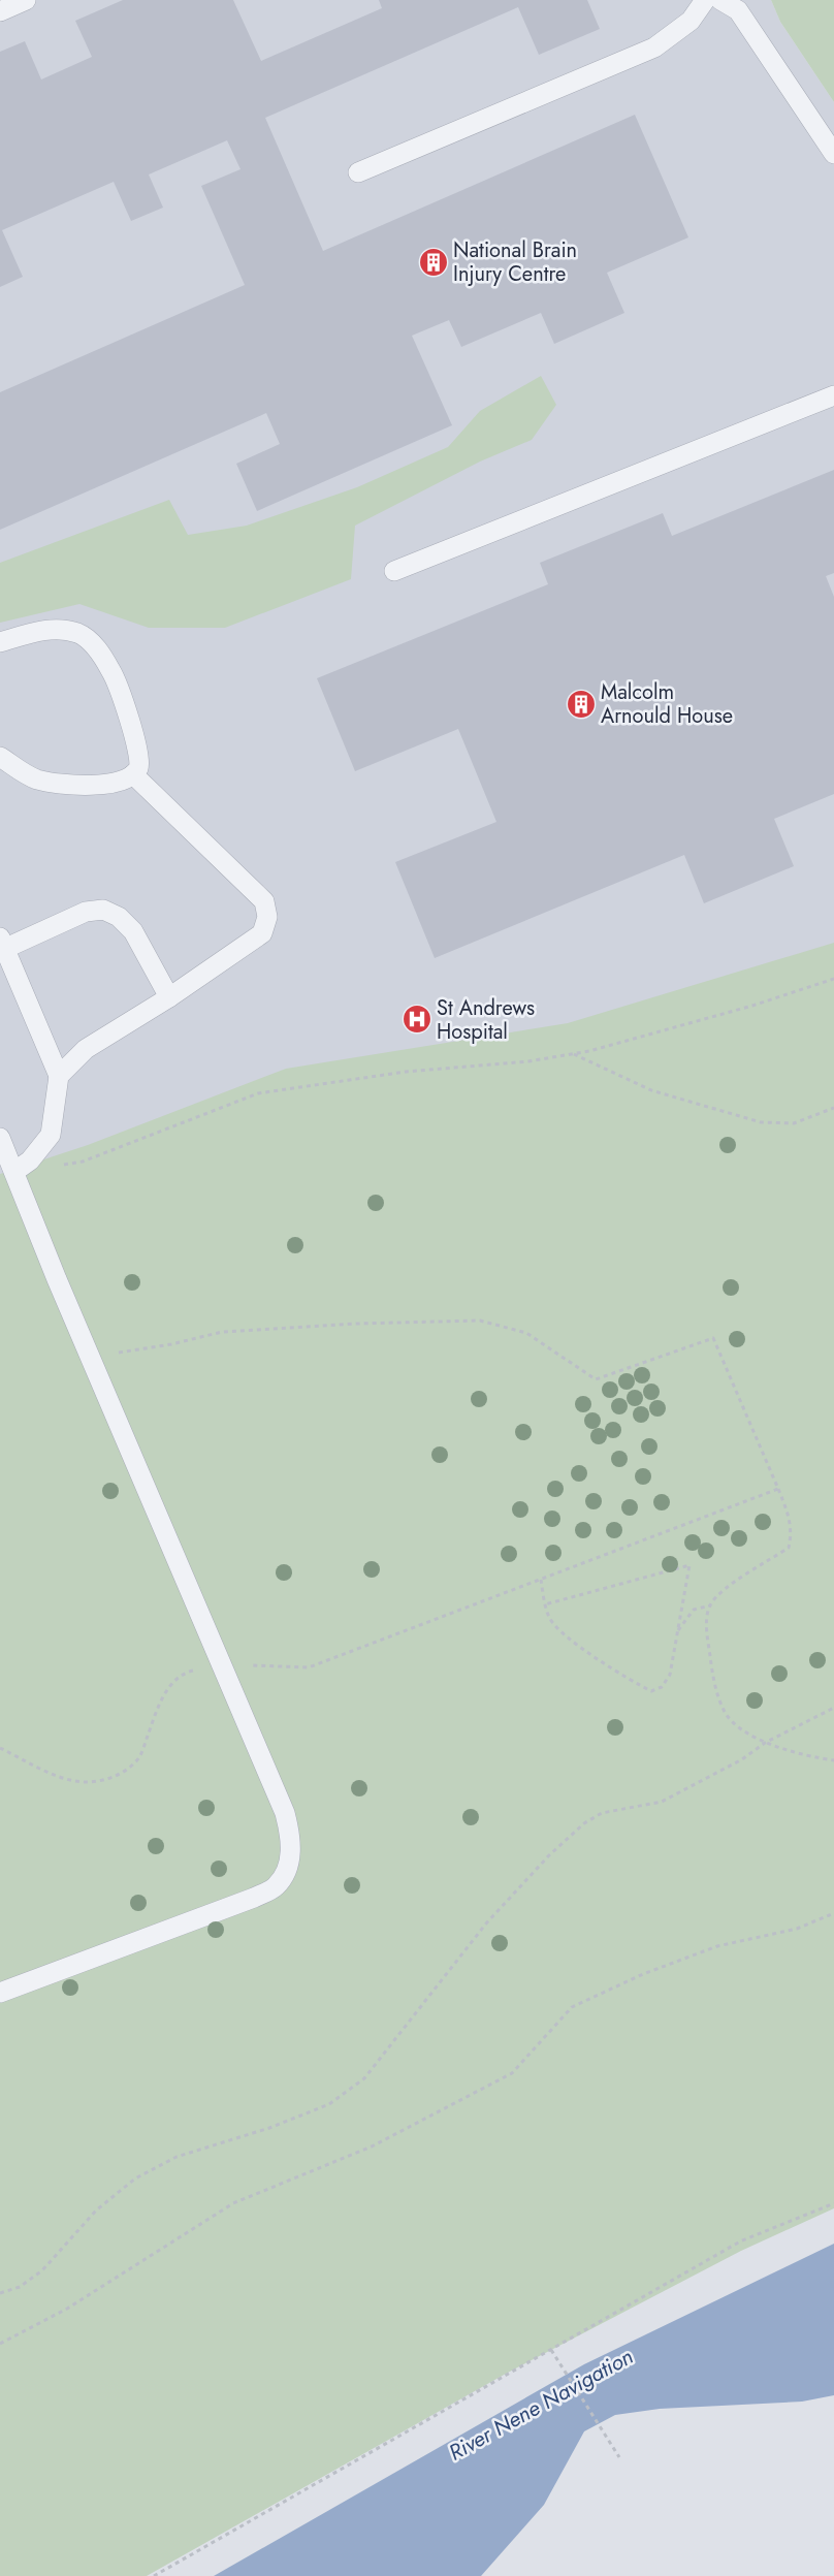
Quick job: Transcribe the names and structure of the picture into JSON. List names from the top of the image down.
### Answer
{
  "water": ["River Nene Navigation"],
  "places": {
    "building": ["National Brain Injury Centre", "Malcolm Arnould House"],
    "hospital": ["St Andrews Hospital"]
  }
}
